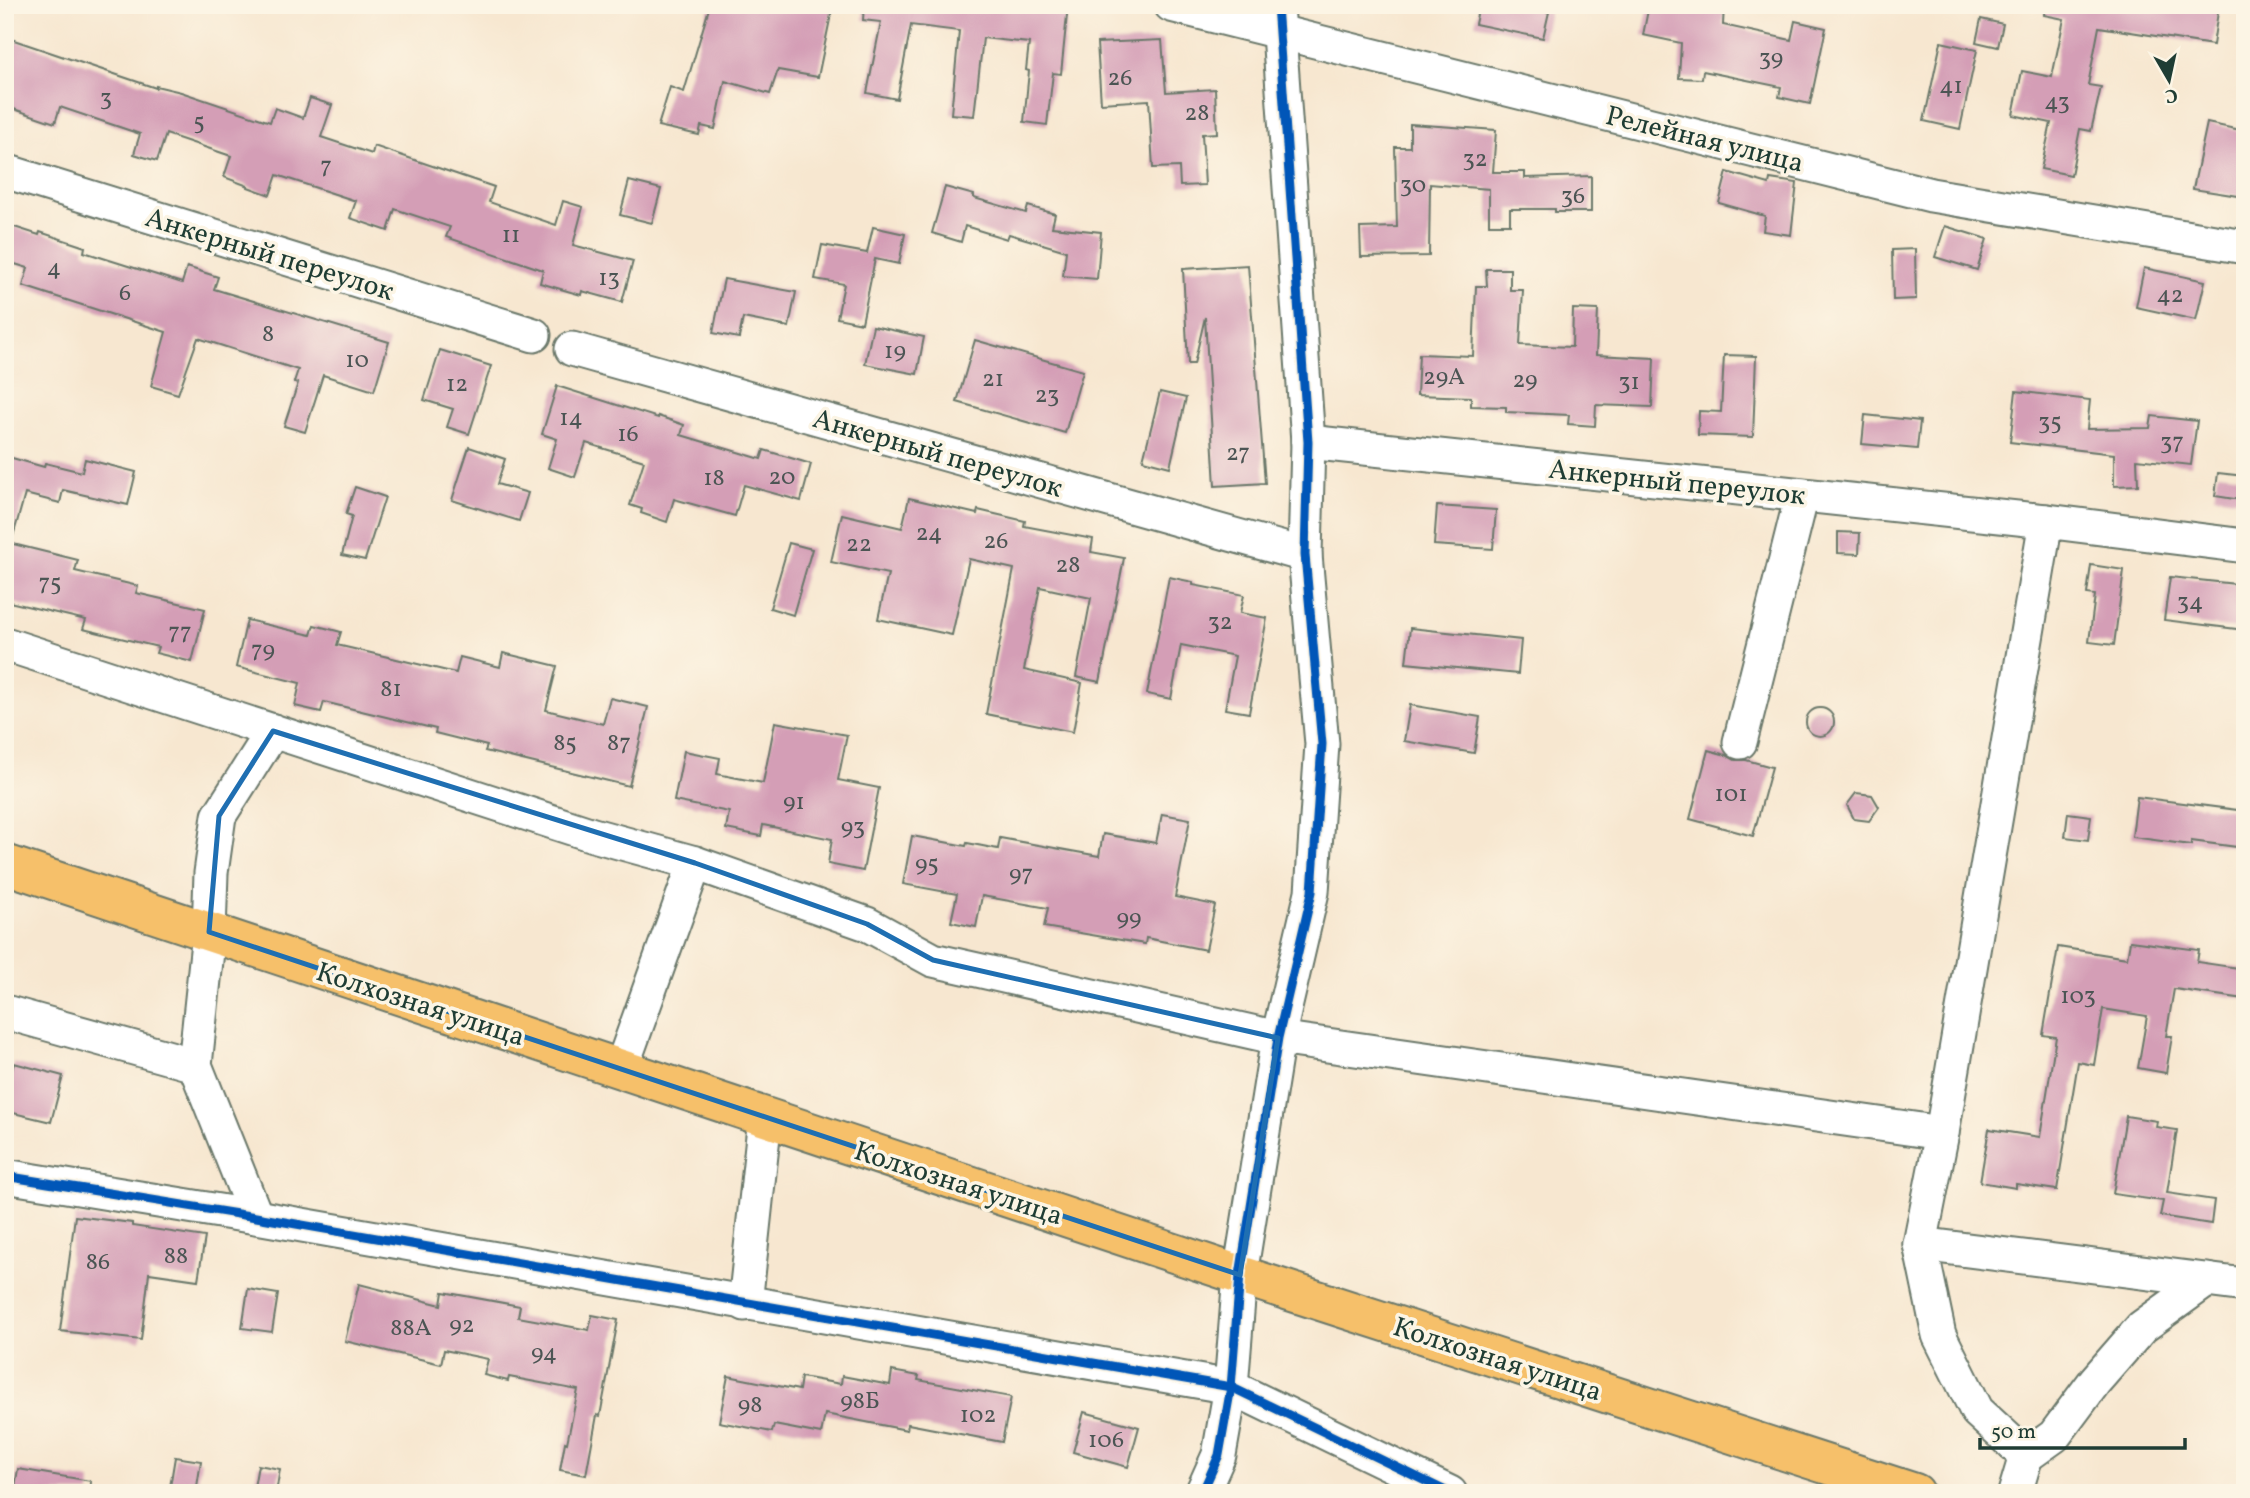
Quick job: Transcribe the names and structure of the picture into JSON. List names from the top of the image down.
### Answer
{
  "streets": {
    "main road": ["Колхозная улица"],
    "street": ["Релейная улица", "Анкерный переулок"]
  },
  "house_numbers": [
    "39",
    "26",
    "41",
    "3",
    "43",
    "28",
    "5",
    "32",
    "7",
    "30",
    "36",
    "11",
    "4",
    "13",
    "6",
    "42",
    "8",
    "19",
    "10",
    "29А",
    "21",
    "29",
    "31",
    "12",
    "23",
    "14",
    "35",
    "16",
    "37",
    "27",
    "20",
    "18",
    "24",
    "26",
    "22",
    "28",
    "75",
    "34",
    "32",
    "77",
    "79",
    "81",
    "85",
    "87",
    "101",
    "91",
    "93",
    "95",
    "97",
    "99",
    "103",
    "88",
    "86",
    "92",
    "88А",
    "94",
    "98Б",
    "98",
    "102",
    "106"
  ],
  "scale_bar": "50 m",
  "north": "bottom"
}
